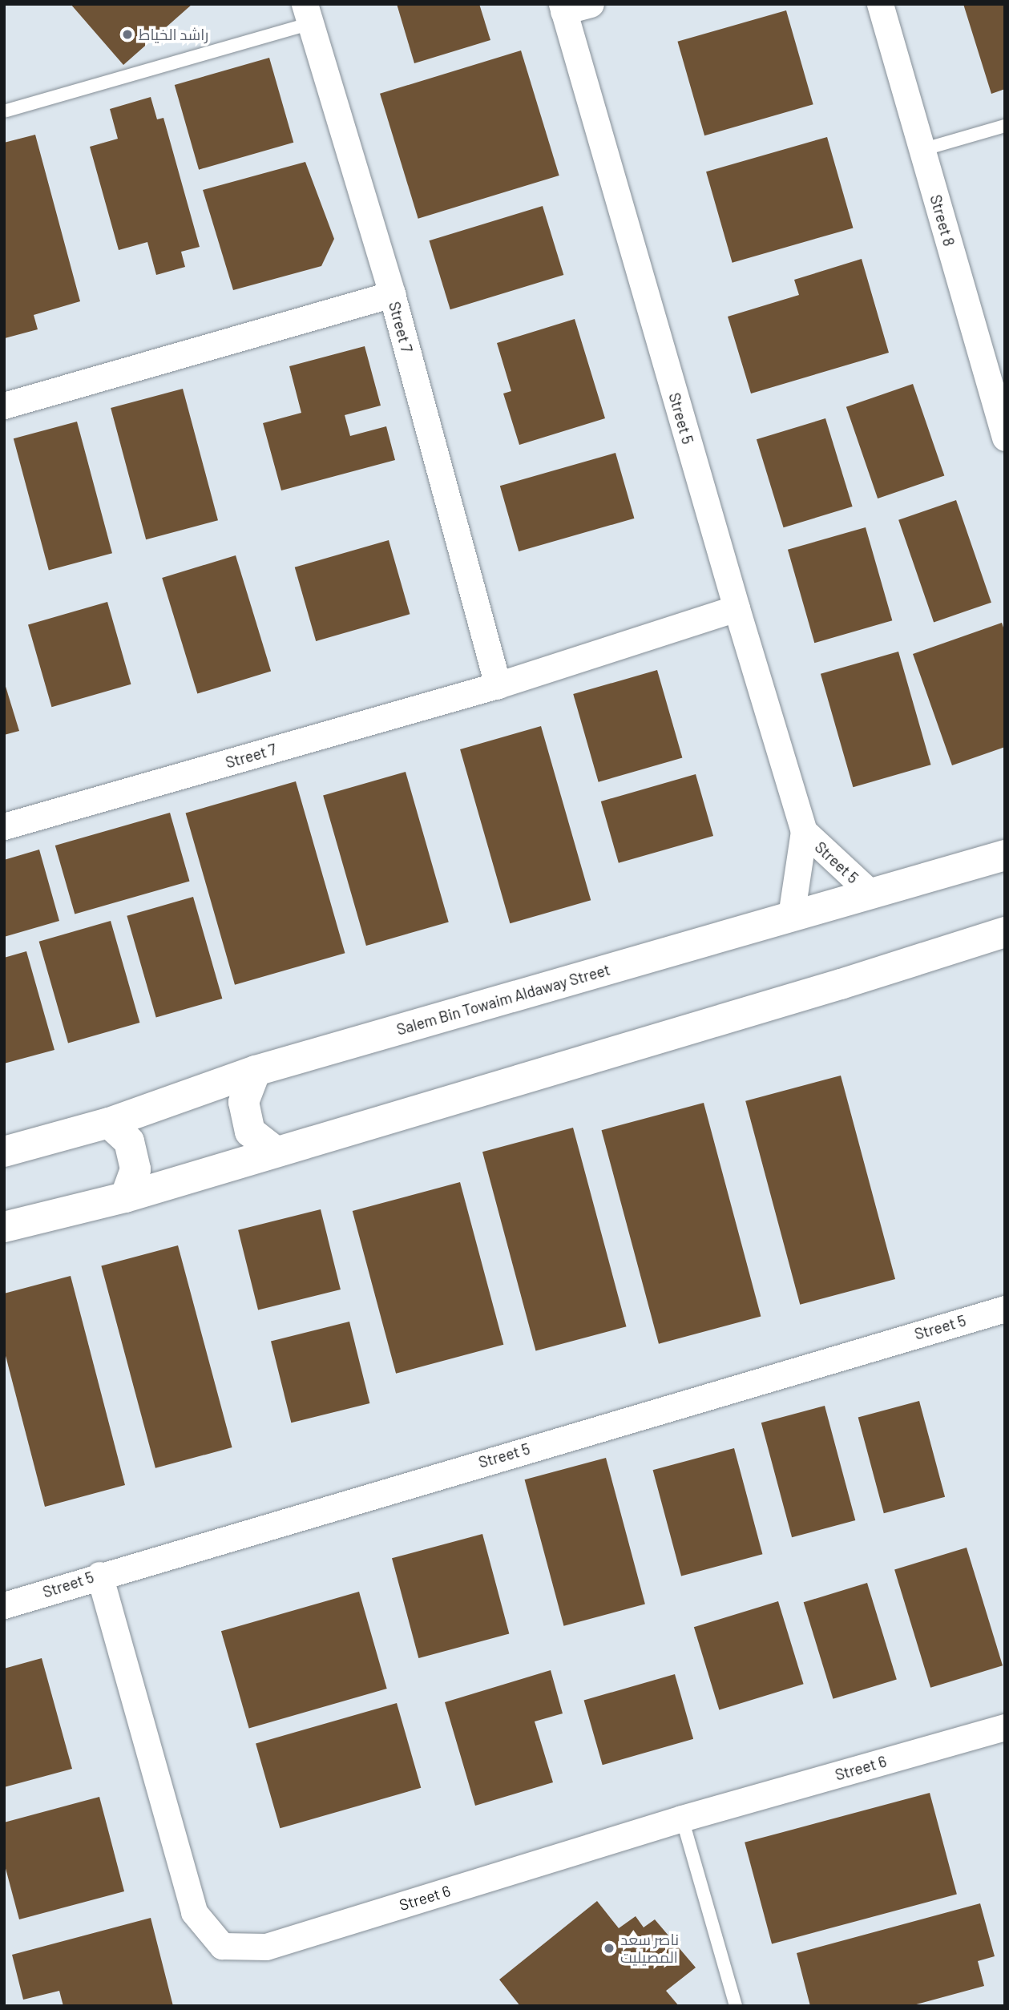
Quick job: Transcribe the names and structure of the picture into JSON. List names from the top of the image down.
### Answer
{
  "streets": {
    "street": [
      "Street 8",
      "Street 7",
      "Street 5",
      "Salem Bin Towaim Aldaway Street",
      "Street 6"
    ]
  },
  "crossings": [
    ["Street 7", "Street 5"],
    ["Street 5", "Salem Bin Towaim Aldaway Street"],
    ["Street 5", "Street 6"]
  ],
  "places": ["راشد الخياط", "ناصر سعد المصيليت"]
}
